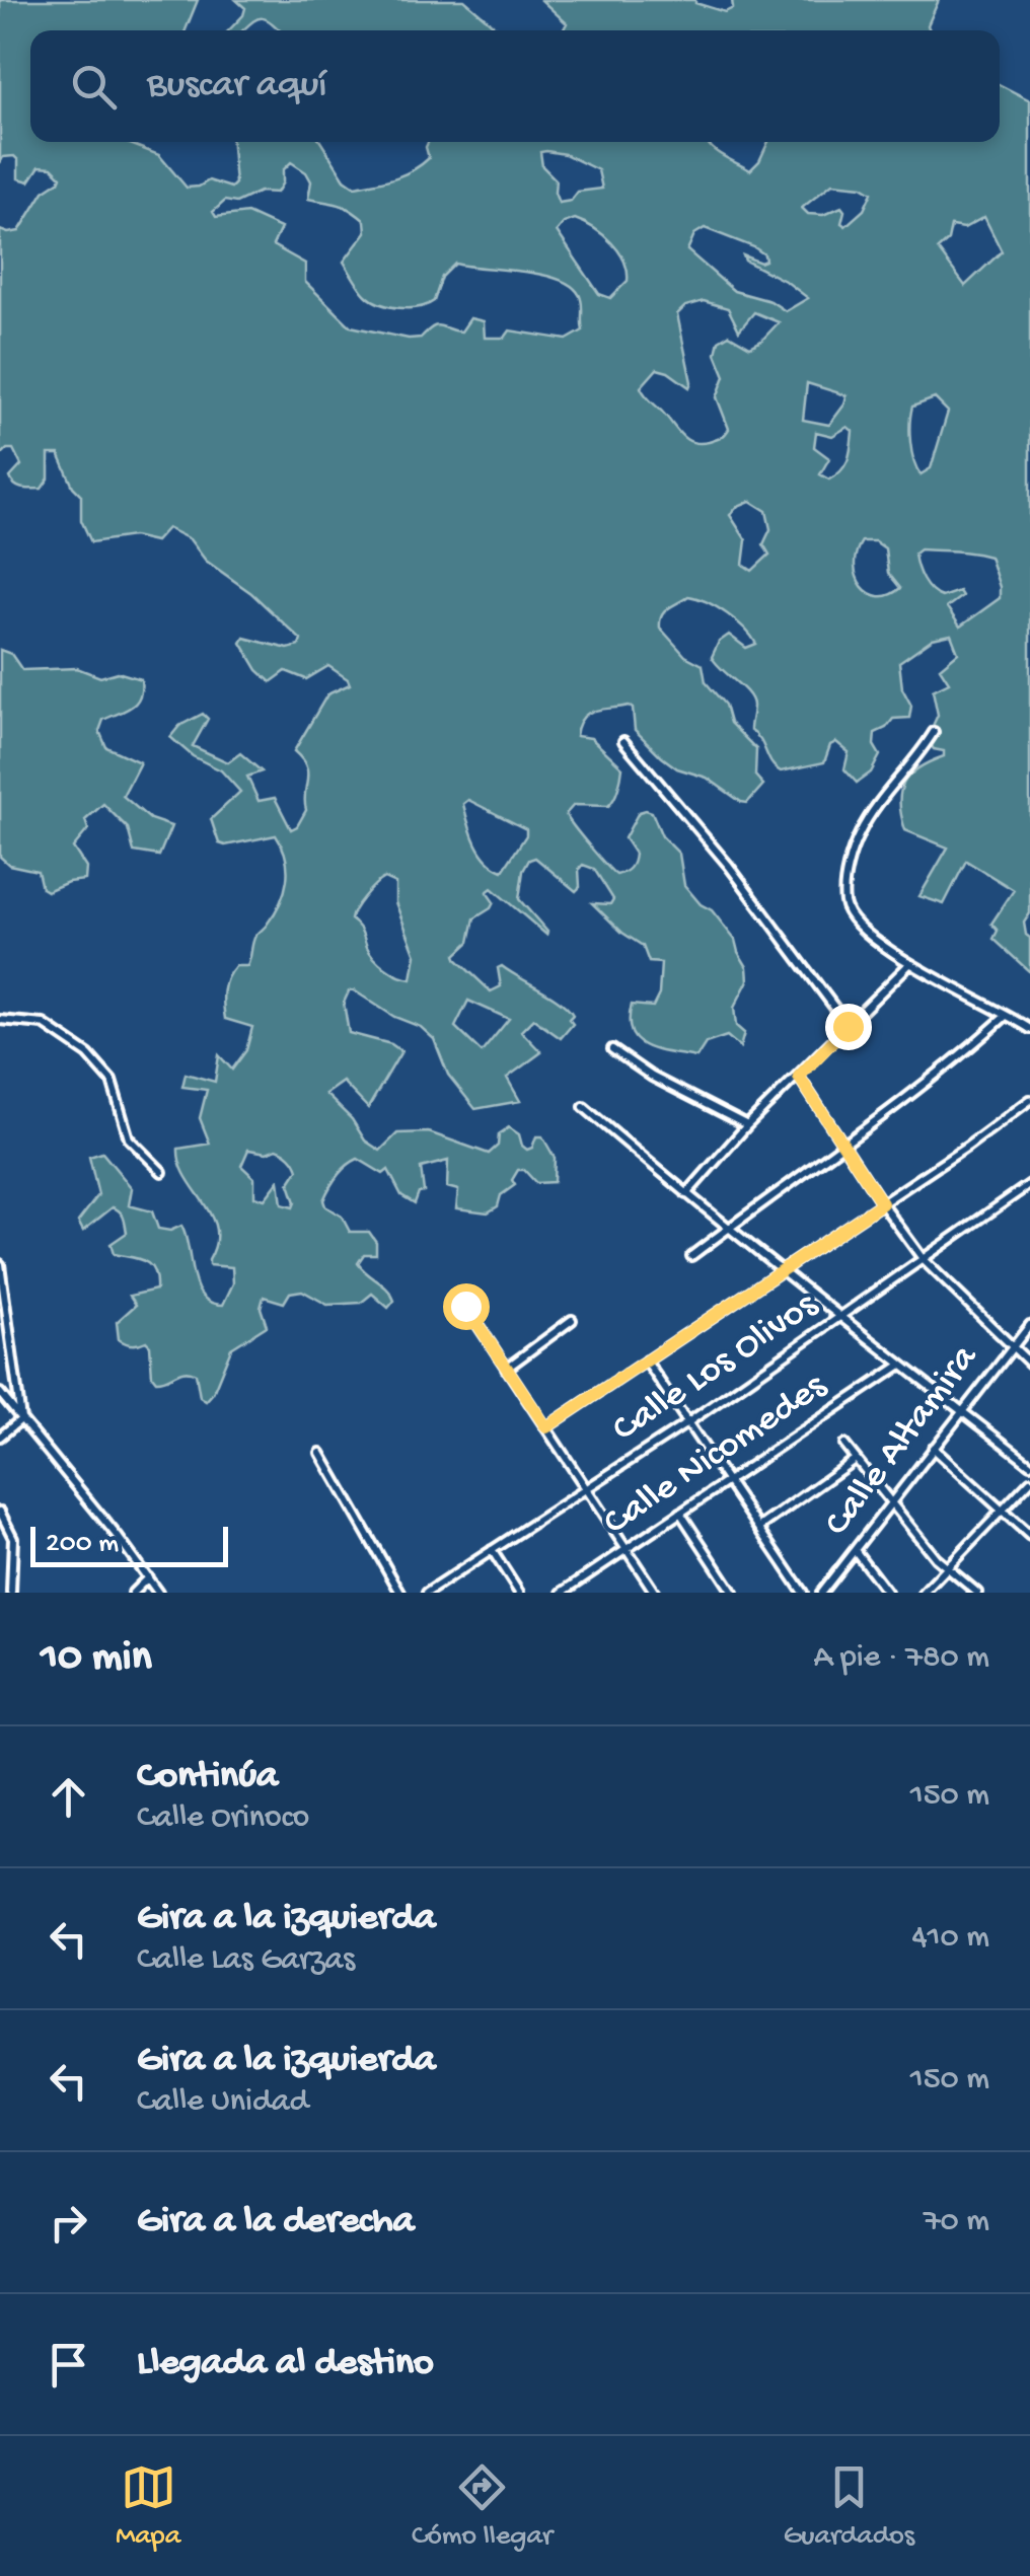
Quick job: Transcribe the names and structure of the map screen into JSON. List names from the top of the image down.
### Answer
{
  "streets": {
    "street": ["Calle Los Olivos", "Calle Altamira", "Calle Nicomedes"]
  },
  "scale_bar": "200 m",
  "page": {
    "search": "Buscar aquí",
    "scale": "200 m",
    "heading": ["10 min", "A pie · 780 m"],
    "list": [
      ["Continúa", "Calle Orinoco", "150 m"],
      ["Gira a la izquierda", "Calle Las Garzas", "410 m"],
      ["Gira a la izquierda", "Calle Unidad", "150 m"],
      ["Gira a la derecha", "70 m"],
      "Llegada al destino"
    ],
    "nav": ["Mapa", "Cómo llegar", "Guardados"]
  }
}
